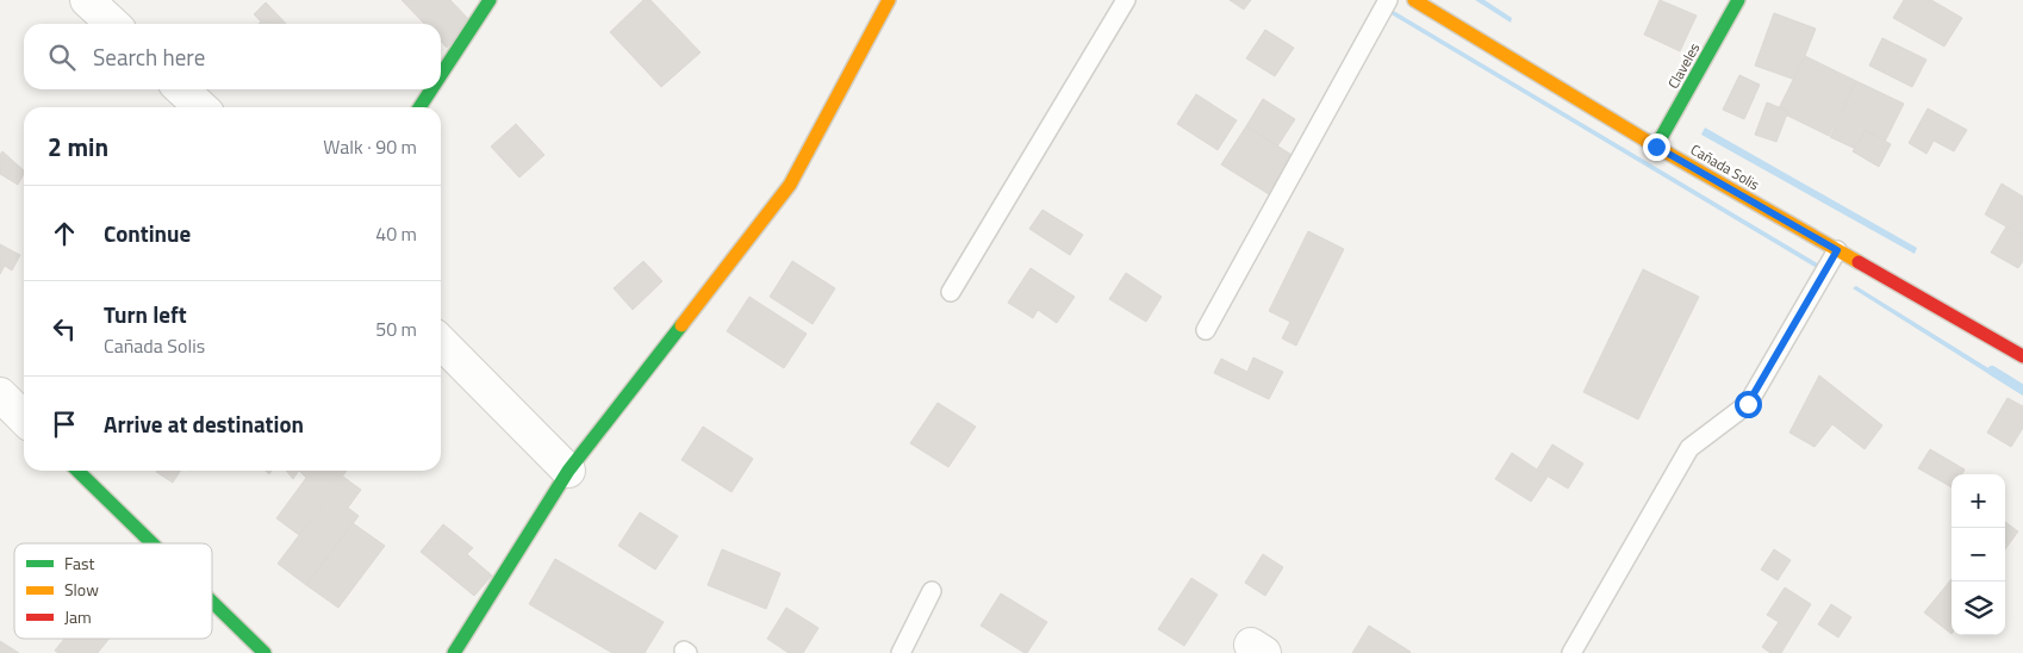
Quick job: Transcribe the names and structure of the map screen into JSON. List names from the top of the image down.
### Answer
{
  "streets": {
    "street": ["Claveles", "Cañada Solis"]
  },
  "crossings": [
    ["Claveles", "Cañada Solis"]
  ],
  "legend": ["Fast", "Slow", "Jam"],
  "page": {
    "search": "Search here",
    "heading": ["2 min", "Walk · 90 m"],
    "list": [
      ["Continue", "40 m"],
      ["Turn left", "Cañada Solis", "50 m"],
      "Arrive at destination"
    ],
    "map_buttons": ["+", "−"]
  }
}
